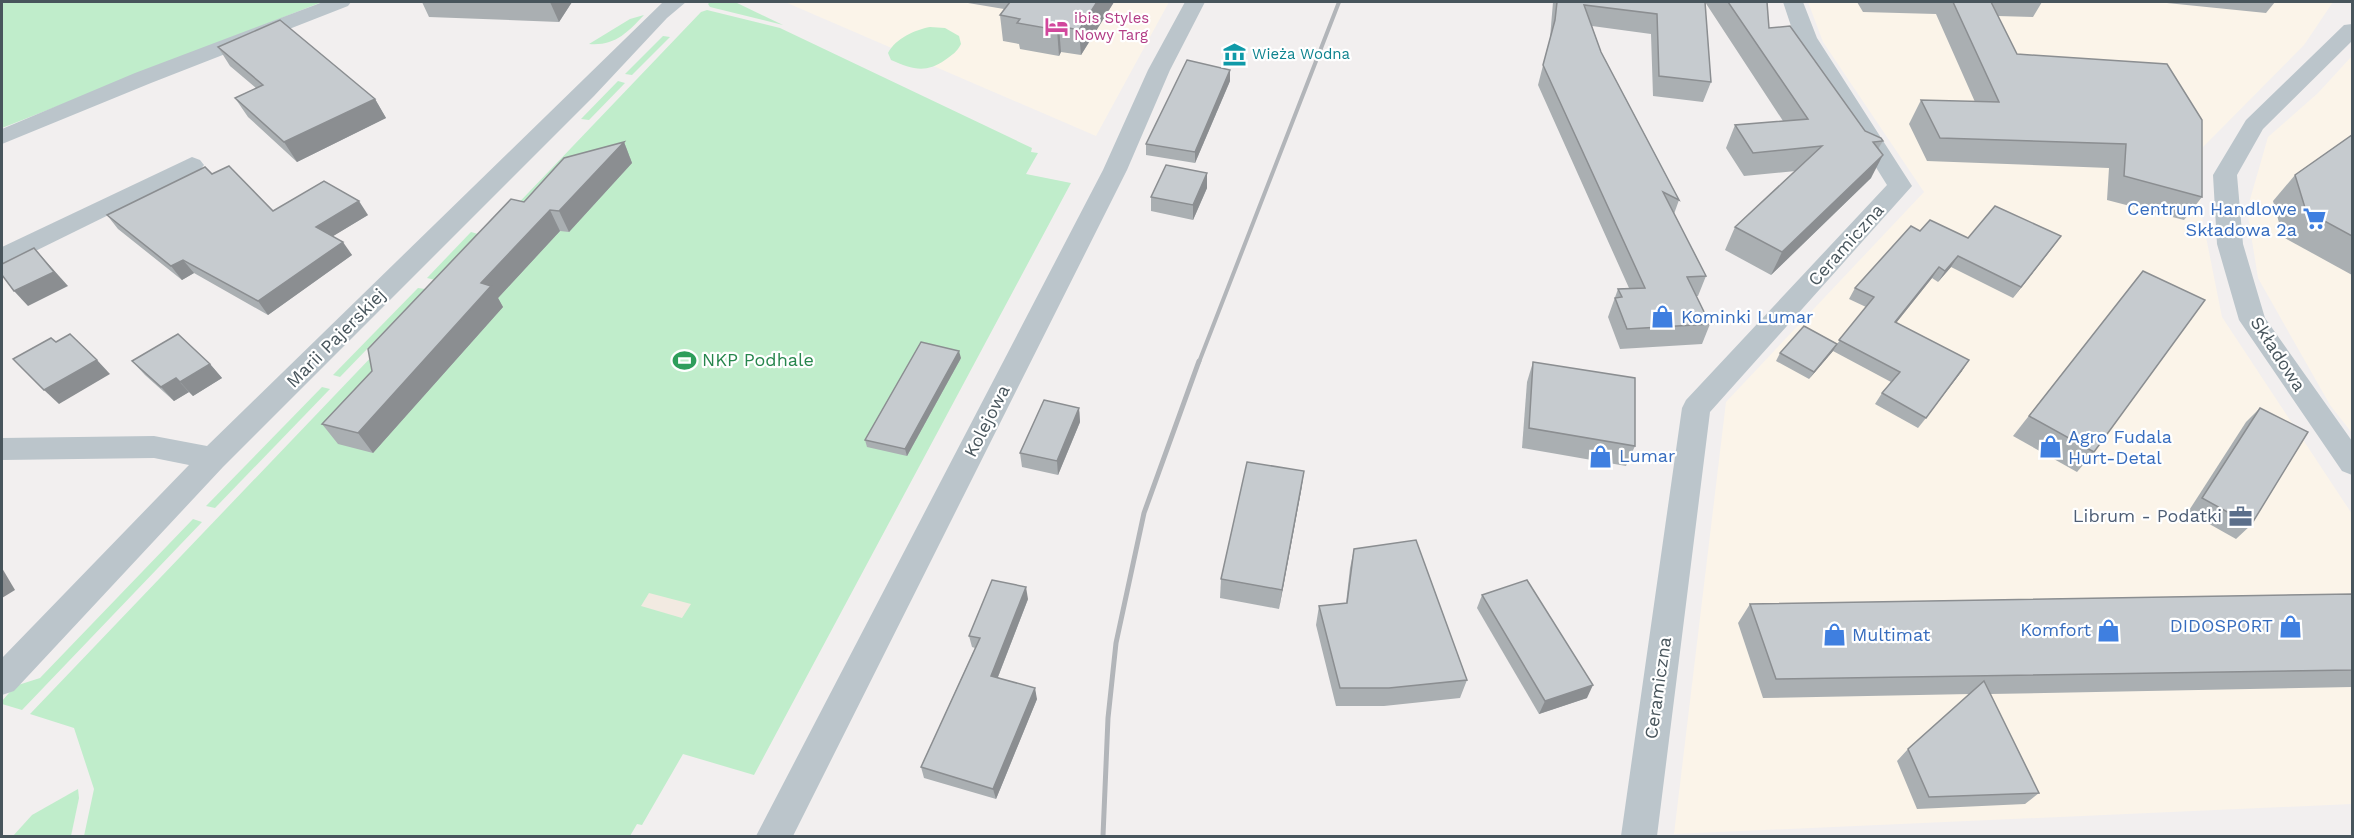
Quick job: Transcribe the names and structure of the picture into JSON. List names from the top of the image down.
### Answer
{
  "streets": {
    "street": [
      "Ceramiczna",
      "Marii Pajerskiej",
      "Składowa",
      "Kolejowa"
    ]
  },
  "places": {
    "hotel": ["ibis Styles Nowy Targ"],
    "museum": ["Wieża Wodna"],
    "supermarket": ["Centrum Handlowe Składowa 2a"],
    "shop": [
      "Kominki Lumar",
      "Agro Fudala Hurt-Detal",
      "Lumar",
      "DIDOSPORT",
      "Komfort",
      "Multimat"
    ],
    "sports": ["NKP Podhale"],
    "office": ["Librum - Podatki"]
  }
}
